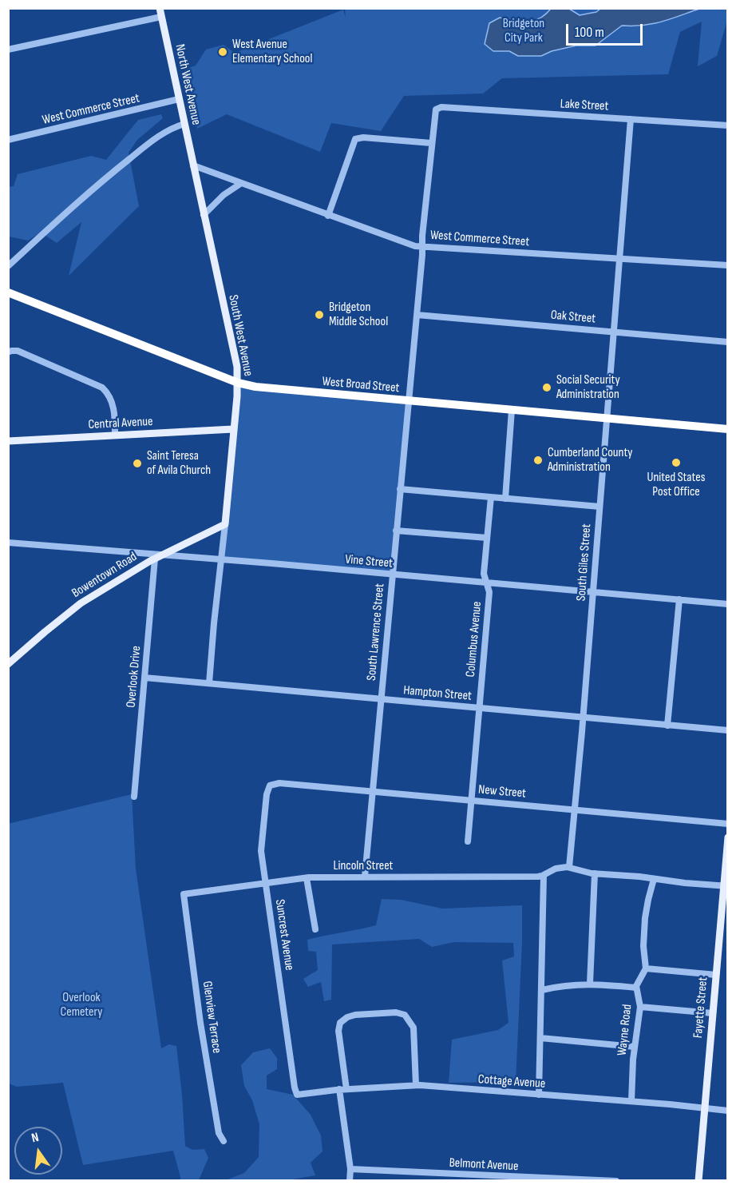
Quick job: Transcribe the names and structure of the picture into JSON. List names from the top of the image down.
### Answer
{
  "streets": {
    "highway": ["West Broad Street"],
    "main road": [
      "North West Avenue",
      "South West Avenue",
      "Central Avenue",
      "Bowentown Road",
      "Fayette Street"
    ],
    "street": [
      "Lake Street",
      "West Commerce Street",
      "Oak Street",
      "Vine Street",
      "South Giles Street",
      "South Lawrence Street",
      "Columbus Avenue",
      "Overlook Drive",
      "Hampton Street",
      "New Street",
      "Lincoln Street",
      "Suncrest Avenue",
      "Glenview Terrace",
      "Wayne Road",
      "Cottage Avenue",
      "Belmont Avenue"
    ]
  },
  "crossings": [
    ["North West Avenue", "West Commerce Street"],
    ["North West Avenue", "South West Avenue"],
    ["Lake Street", "South Giles Street"],
    ["Lake Street", "South Lawrence Street"],
    ["West Commerce Street", "South West Avenue"],
    ["West Commerce Street", "South Giles Street"],
    ["West Commerce Street", "South Lawrence Street"],
    ["Oak Street", "South Giles Street"],
    ["Oak Street", "South Lawrence Street"],
    ["South West Avenue", "West Broad Street"],
    ["South West Avenue", "Central Avenue"],
    ["South West Avenue", "Vine Street"],
    ["South West Avenue", "Bowentown Road"],
    ["South West Avenue", "Hampton Street"],
    ["West Broad Street", "South Giles Street"],
    ["West Broad Street", "South Lawrence Street"],
    ["Vine Street", "South Giles Street"],
    ["Vine Street", "Bowentown Road"],
    ["Vine Street", "South Lawrence Street"],
    ["Vine Street", "Columbus Avenue"],
    ["South Giles Street", "Hampton Street"],
    ["South Giles Street", "New Street"],
    ["Bowentown Road", "Overlook Drive"],
    ["South Lawrence Street", "Hampton Street"],
    ["South Lawrence Street", "New Street"],
    ["South Lawrence Street", "Lincoln Street"],
    ["Columbus Avenue", "Hampton Street"],
    ["Columbus Avenue", "New Street"],
    ["Overlook Drive", "Hampton Street"],
    ["New Street", "Suncrest Avenue"],
    ["Lincoln Street", "Suncrest Avenue"],
    ["Lincoln Street", "Glenview Terrace"],
    ["Suncrest Avenue", "Cottage Avenue"],
    ["Fayette Street", "Cottage Avenue"],
    ["Wayne Road", "Cottage Avenue"]
  ],
  "parks": ["Bridgeton City Park", "Overlook Cemetery"],
  "places": [
    "West Avenue Elementary School",
    "Bridgeton Middle School",
    "Social Security Administration",
    "Cumberland County Administration",
    "United States Post Office",
    "Saint Teresa of Avila Church"
  ],
  "scale_bar": "100 m",
  "north": "top"
}
